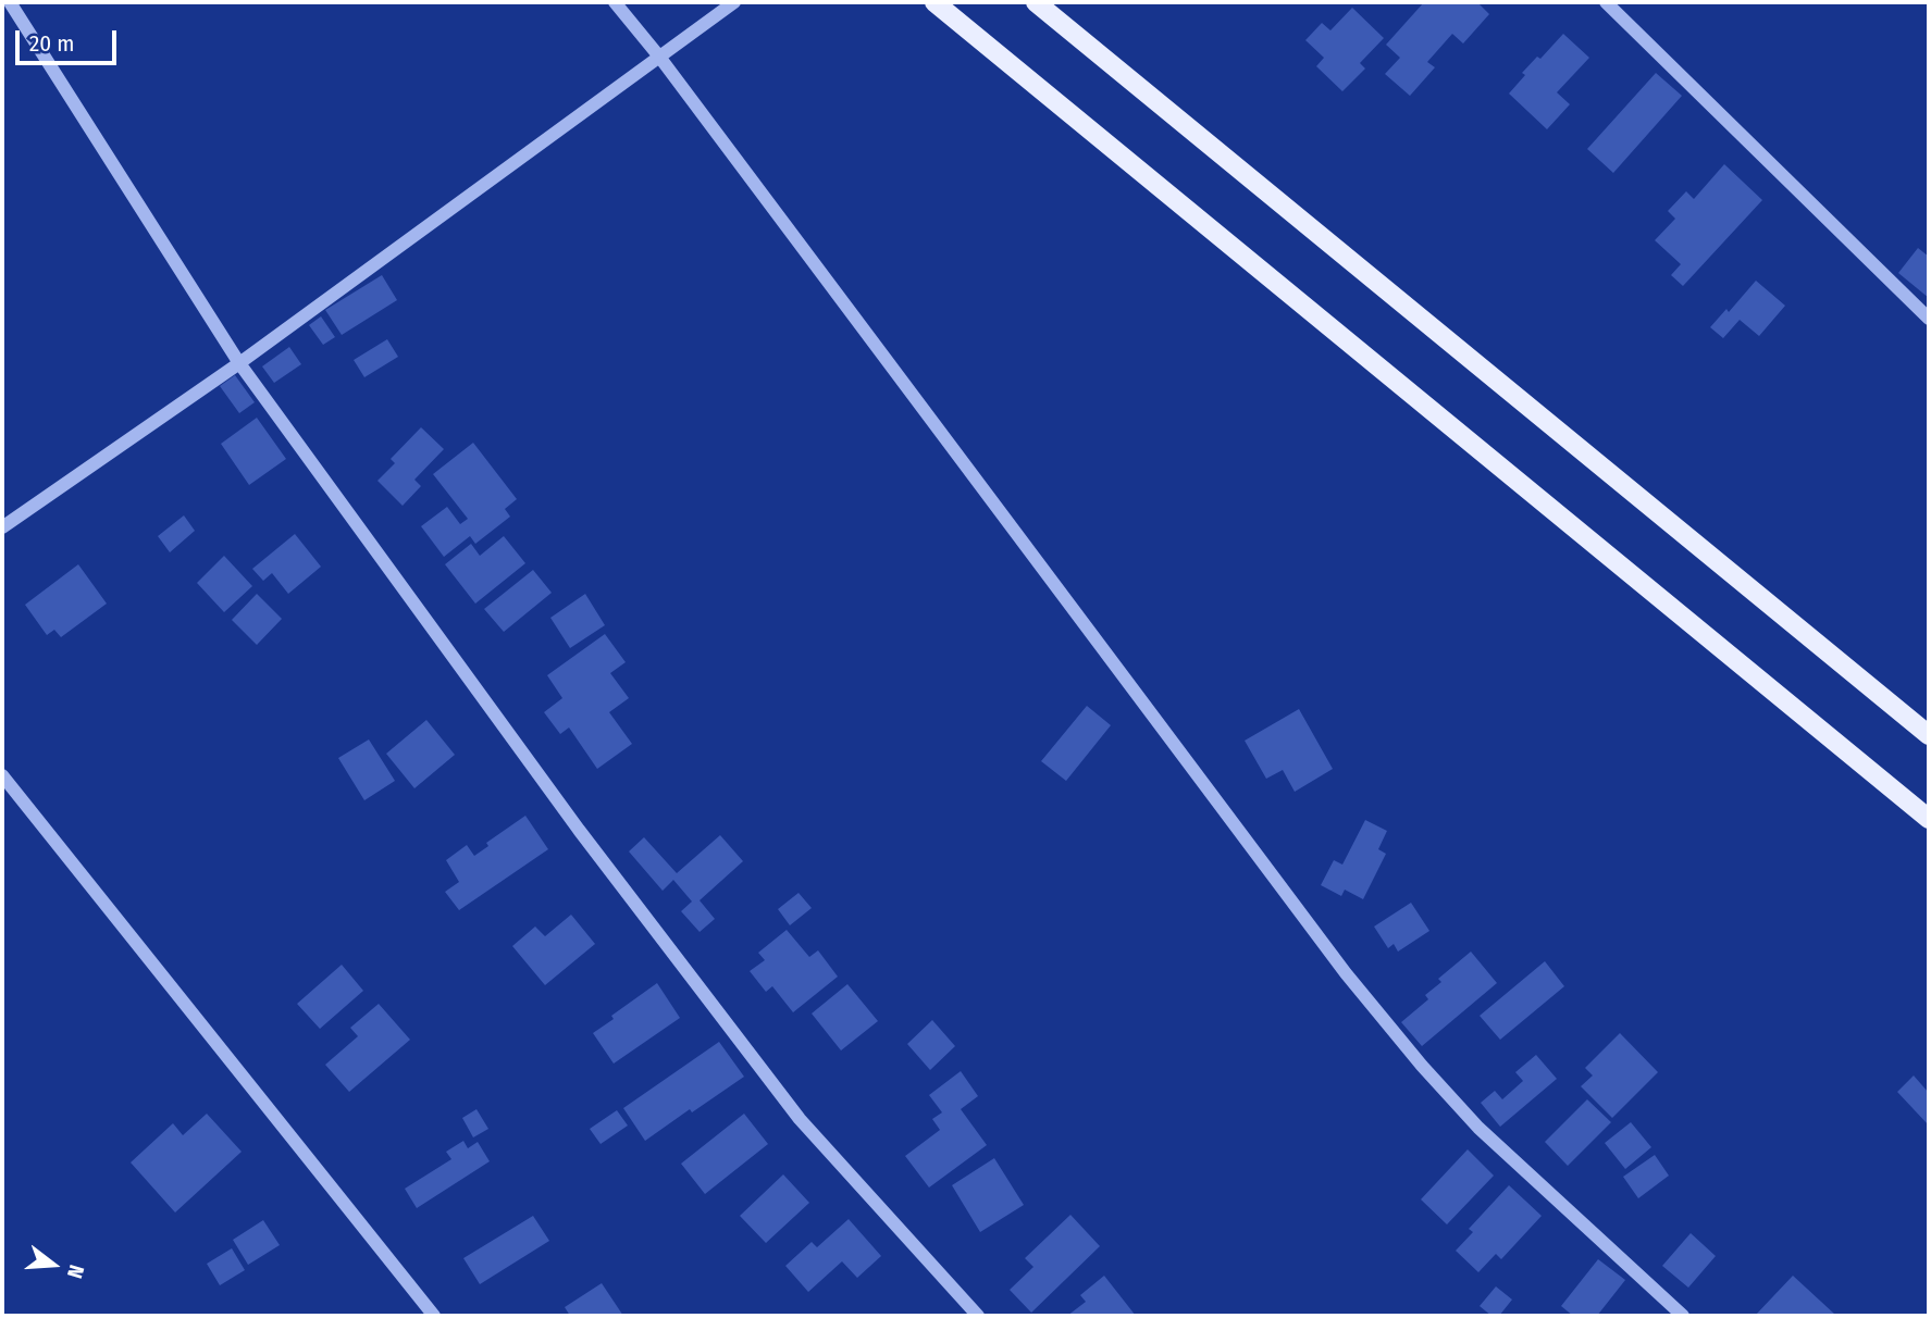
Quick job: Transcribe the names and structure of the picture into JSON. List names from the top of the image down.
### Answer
{
  "scale_bar": "20 m",
  "north": "right"
}
